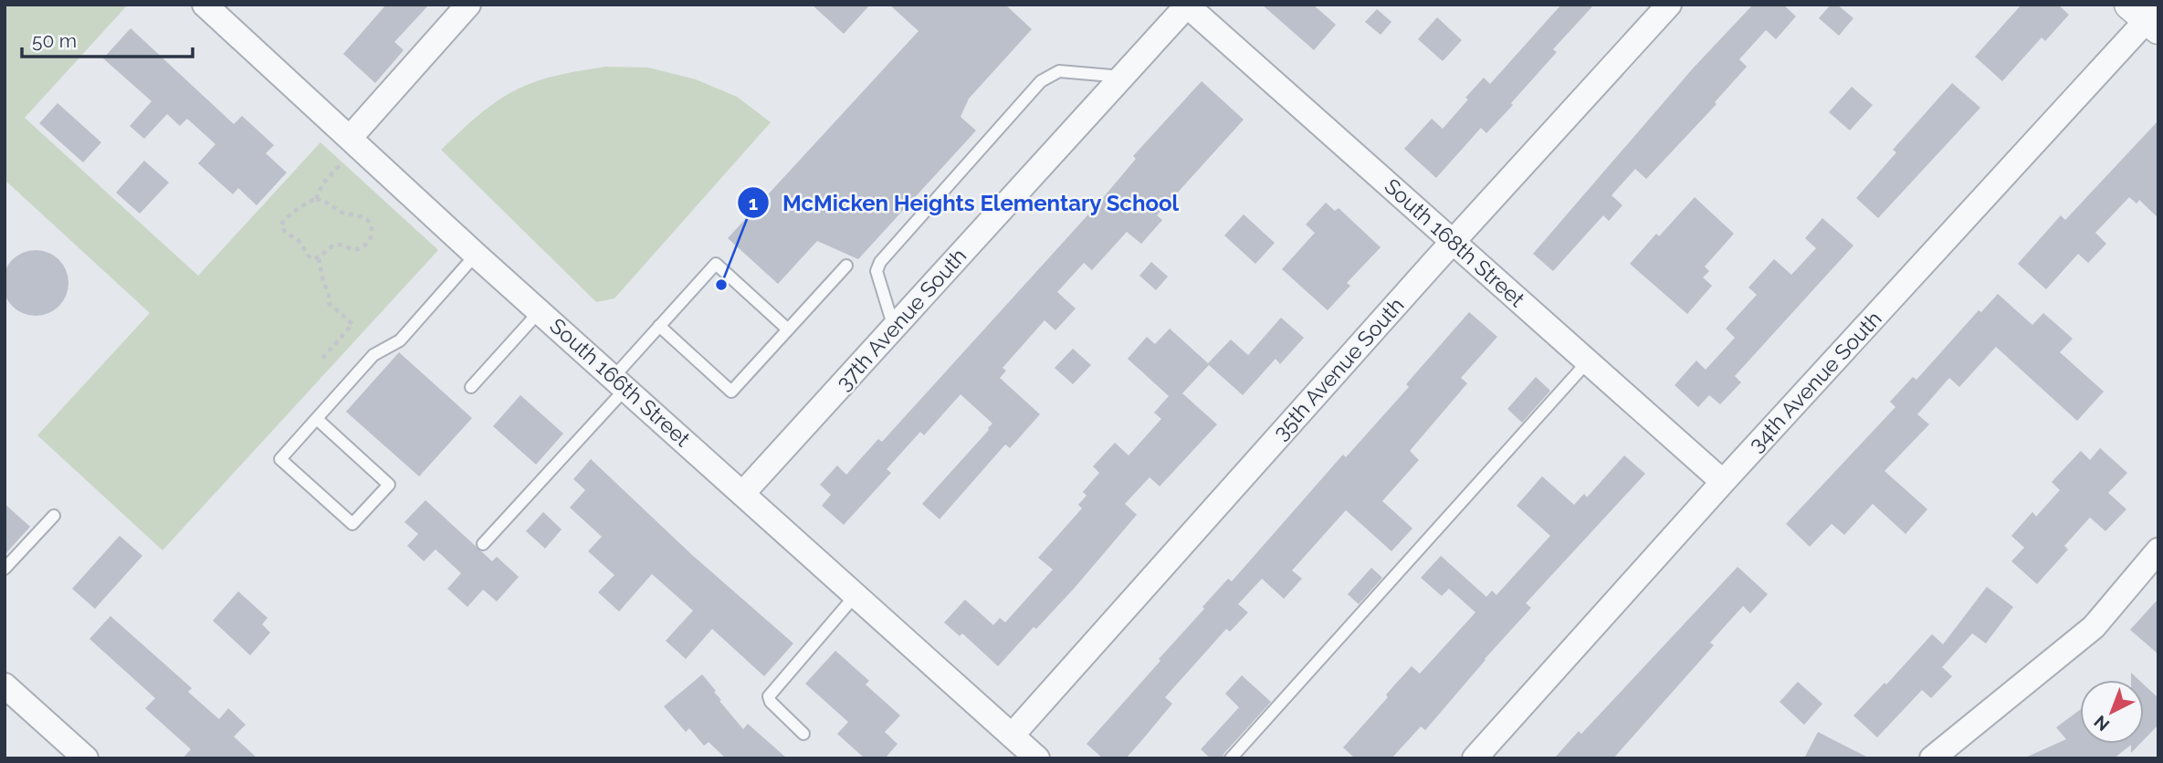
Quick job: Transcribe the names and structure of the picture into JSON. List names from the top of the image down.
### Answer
{
  "streets": {
    "street": [
      "South 168th Street",
      "37th Avenue South",
      "35th Avenue South",
      "34th Avenue South",
      "South 166th Street"
    ]
  },
  "crossings": [
    ["South 168th Street", "37th Avenue South"],
    ["South 168th Street", "35th Avenue South"],
    ["South 168th Street", "34th Avenue South"],
    ["37th Avenue South", "South 166th Street"],
    ["35th Avenue South", "South 166th Street"]
  ],
  "places": ["McMicken Heights Elementary School"],
  "scale_bar": "50 m",
  "north": "bottom left"
}
